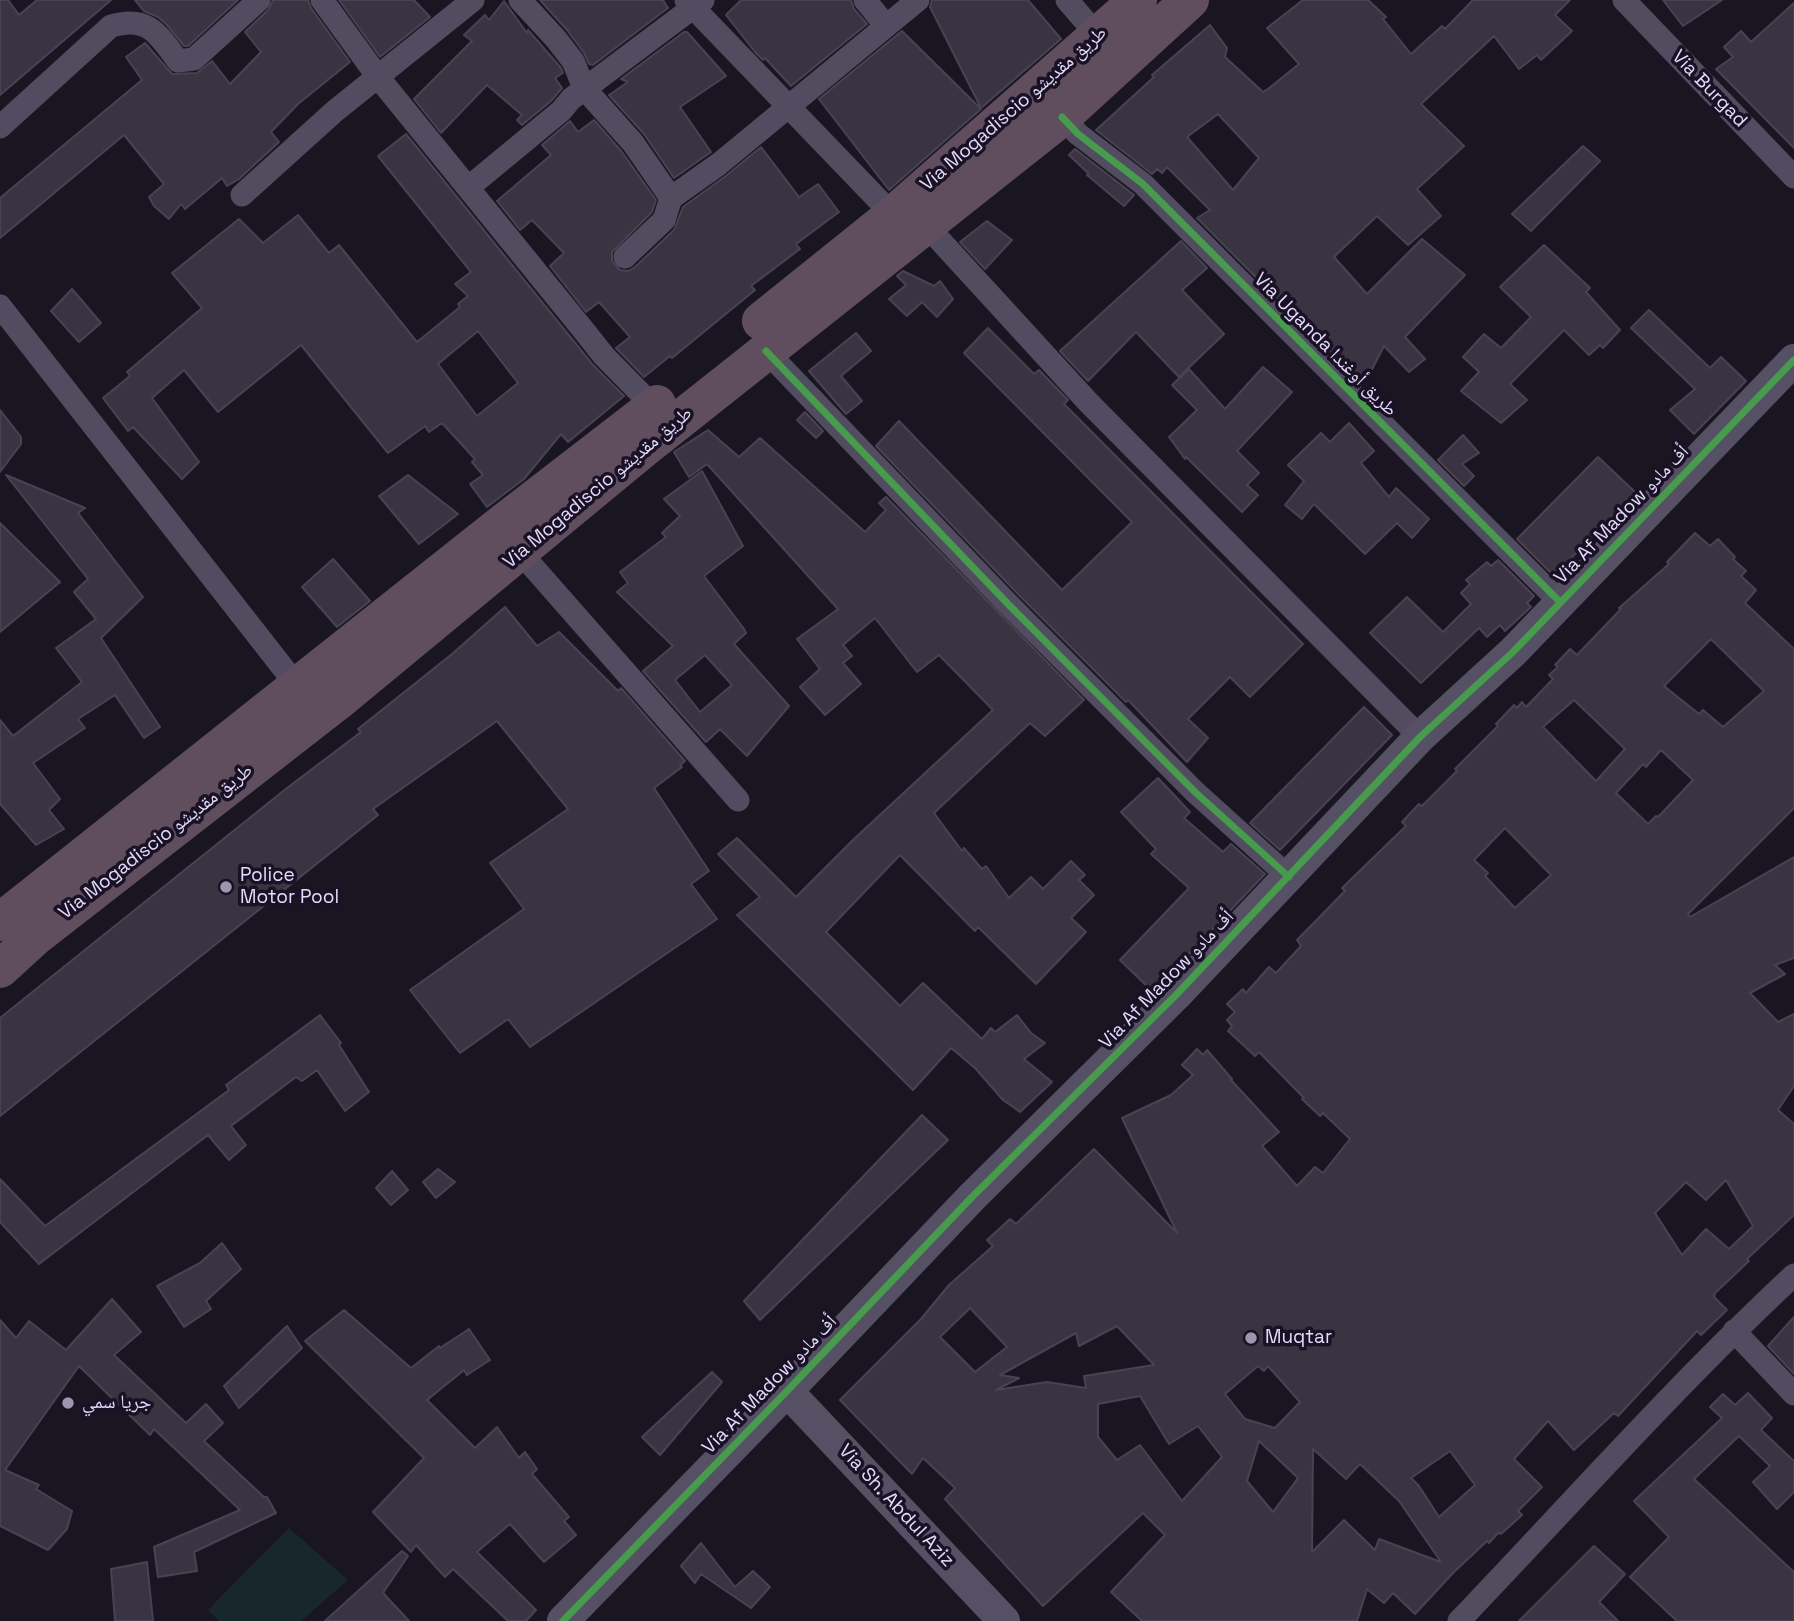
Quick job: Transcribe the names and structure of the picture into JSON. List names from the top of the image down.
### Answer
{
  "streets": {
    "highway": ["Via Mogadiscio طريق مقديشو"],
    "street": [
      "Via Burgad",
      "Via Uganda طريق أوغندا",
      "Via Af Madow أف مادو",
      "Via Sh. Abdul Aziz"
    ]
  },
  "crossings": [
    ["Via Mogadiscio طريق مقديشو", "Via Uganda طريق أوغندا"],
    ["Via Uganda طريق أوغندا", "Via Af Madow أف مادو"],
    ["Via Af Madow أف مادو", "Via Sh. Abdul Aziz"]
  ],
  "places": ["Police Motor Pool", "Muqtar", "جريا سمي"]
}
